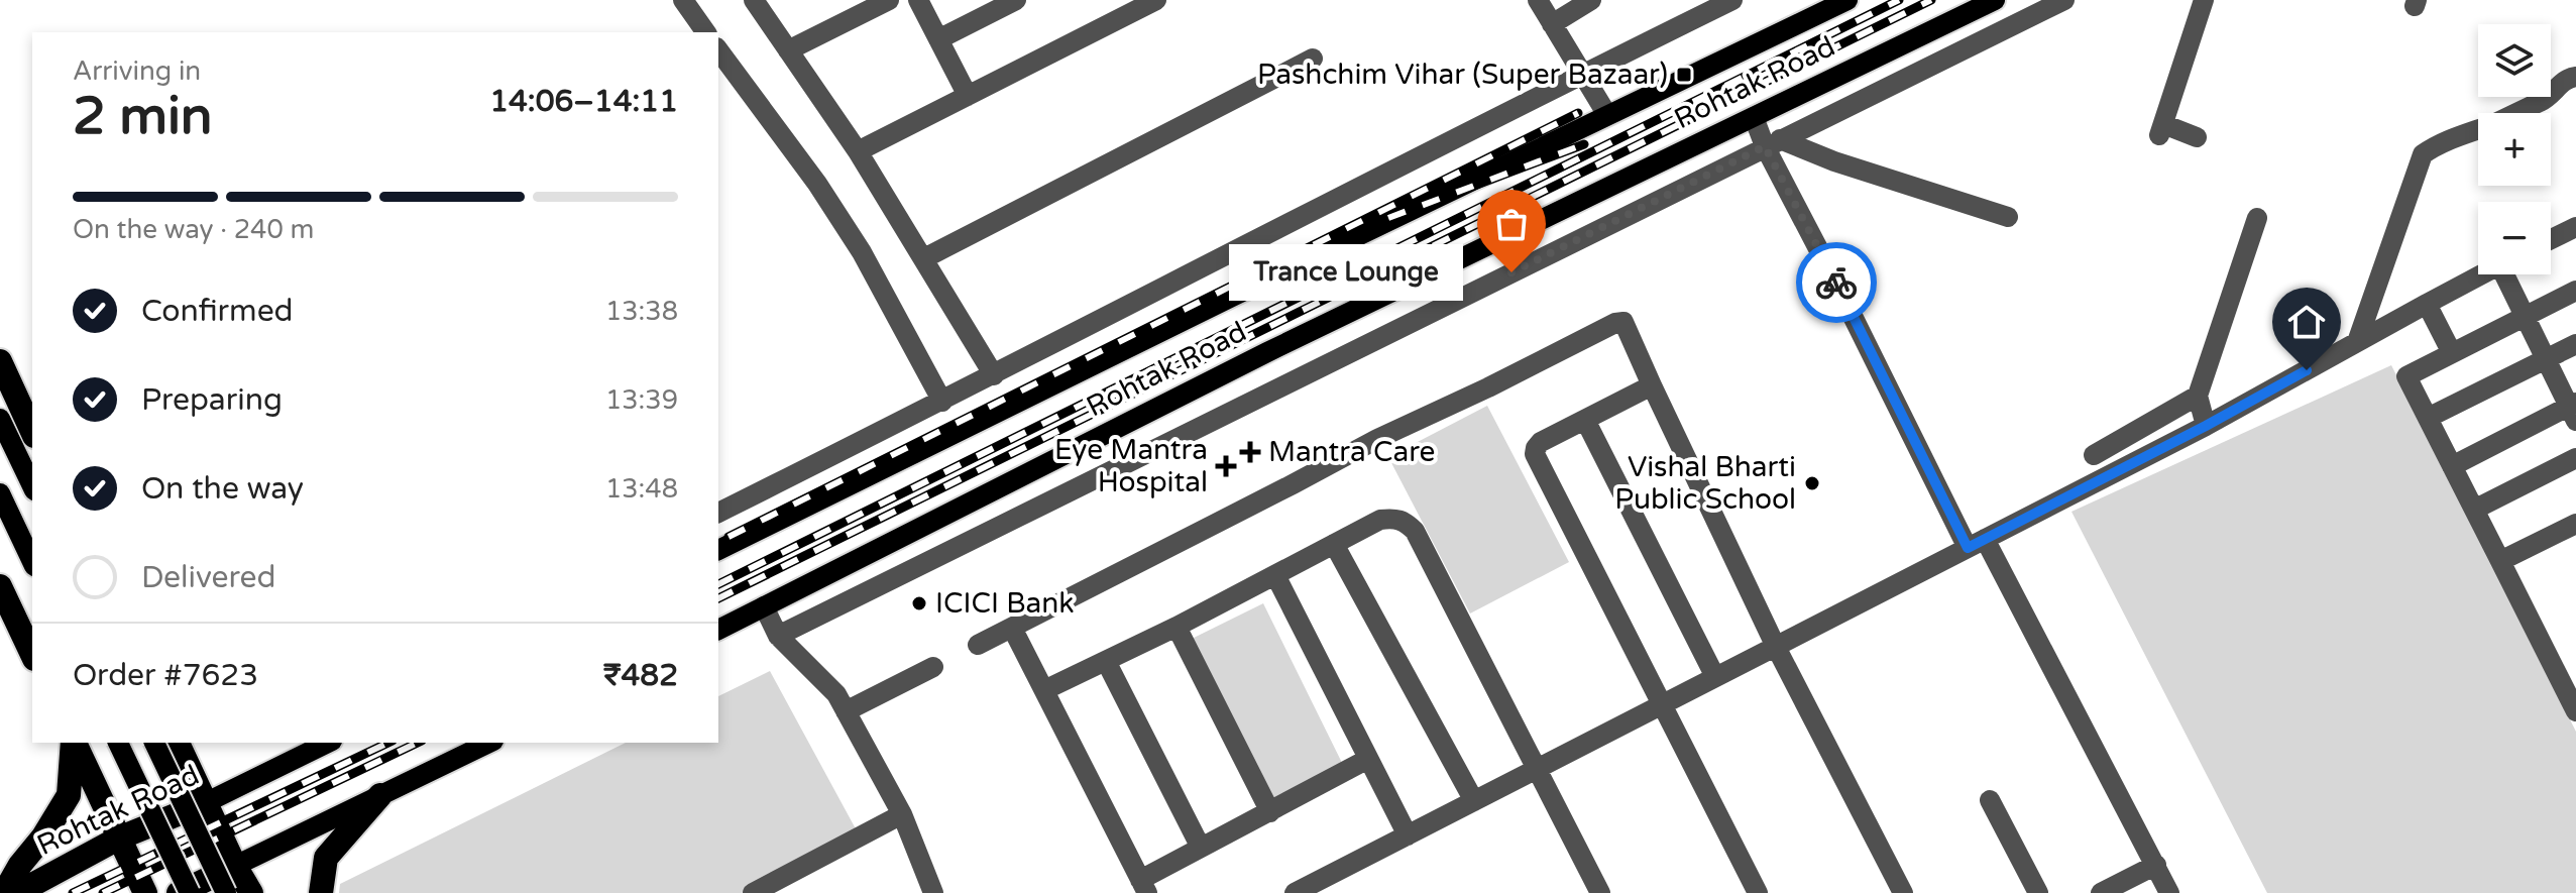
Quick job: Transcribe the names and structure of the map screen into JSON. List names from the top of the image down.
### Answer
{
  "streets": {
    "highway": ["Rohtak Road"]
  },
  "places": {
    "transit": ["Pashchim Vihar (Super Bazaar)"],
    "other": ["Trance Lounge", "Vishal Bharti Public School", "ICICI Bank"],
    "health": ["Mantra Care", "Eye Mantra Hospital"]
  },
  "page": {
    "map_buttons": ["+", "−"],
    "heading": ["2 min", "Arriving in", "14:06–14:11"],
    "panel": ["Order #7623", "₹482"],
    "bar": "On the way · 240 m",
    "bubble": "Trance Lounge",
    "list": [
      ["Confirmed", "13:38"],
      ["Preparing", "13:39"],
      ["On the way", "13:48"],
      "Delivered"
    ]
  }
}
